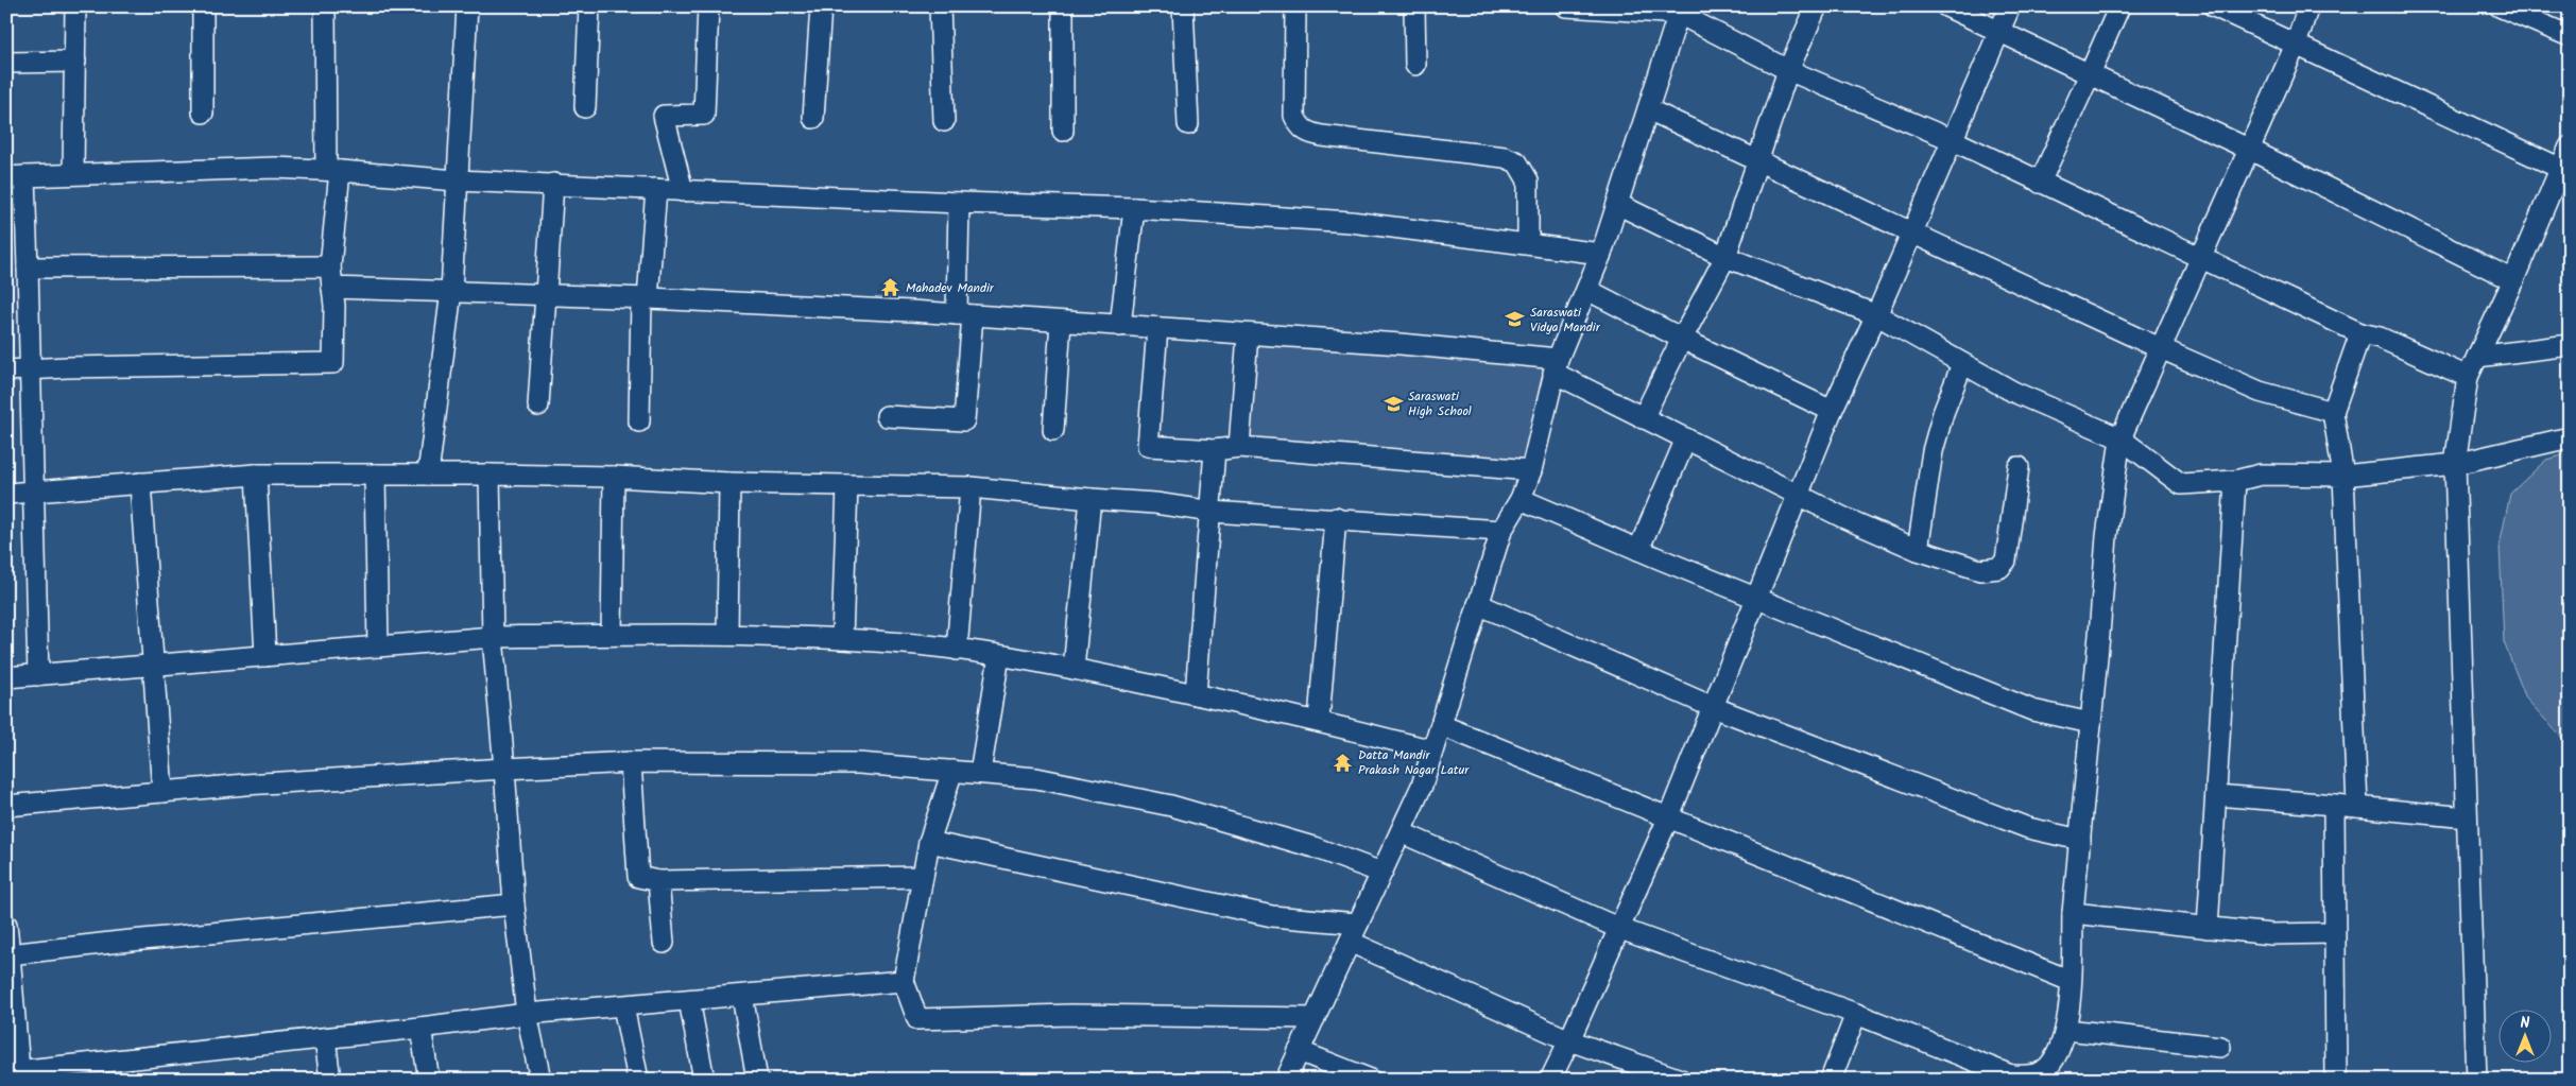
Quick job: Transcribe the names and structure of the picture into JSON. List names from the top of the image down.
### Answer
{
  "places": {
    "temple": ["Mahadev Mandir", "Datta Mandir Prakash Nagar Latur"],
    "school or university": ["Saraswati Vidya Mandir", "Saraswati High School"]
  },
  "north": "top"
}
